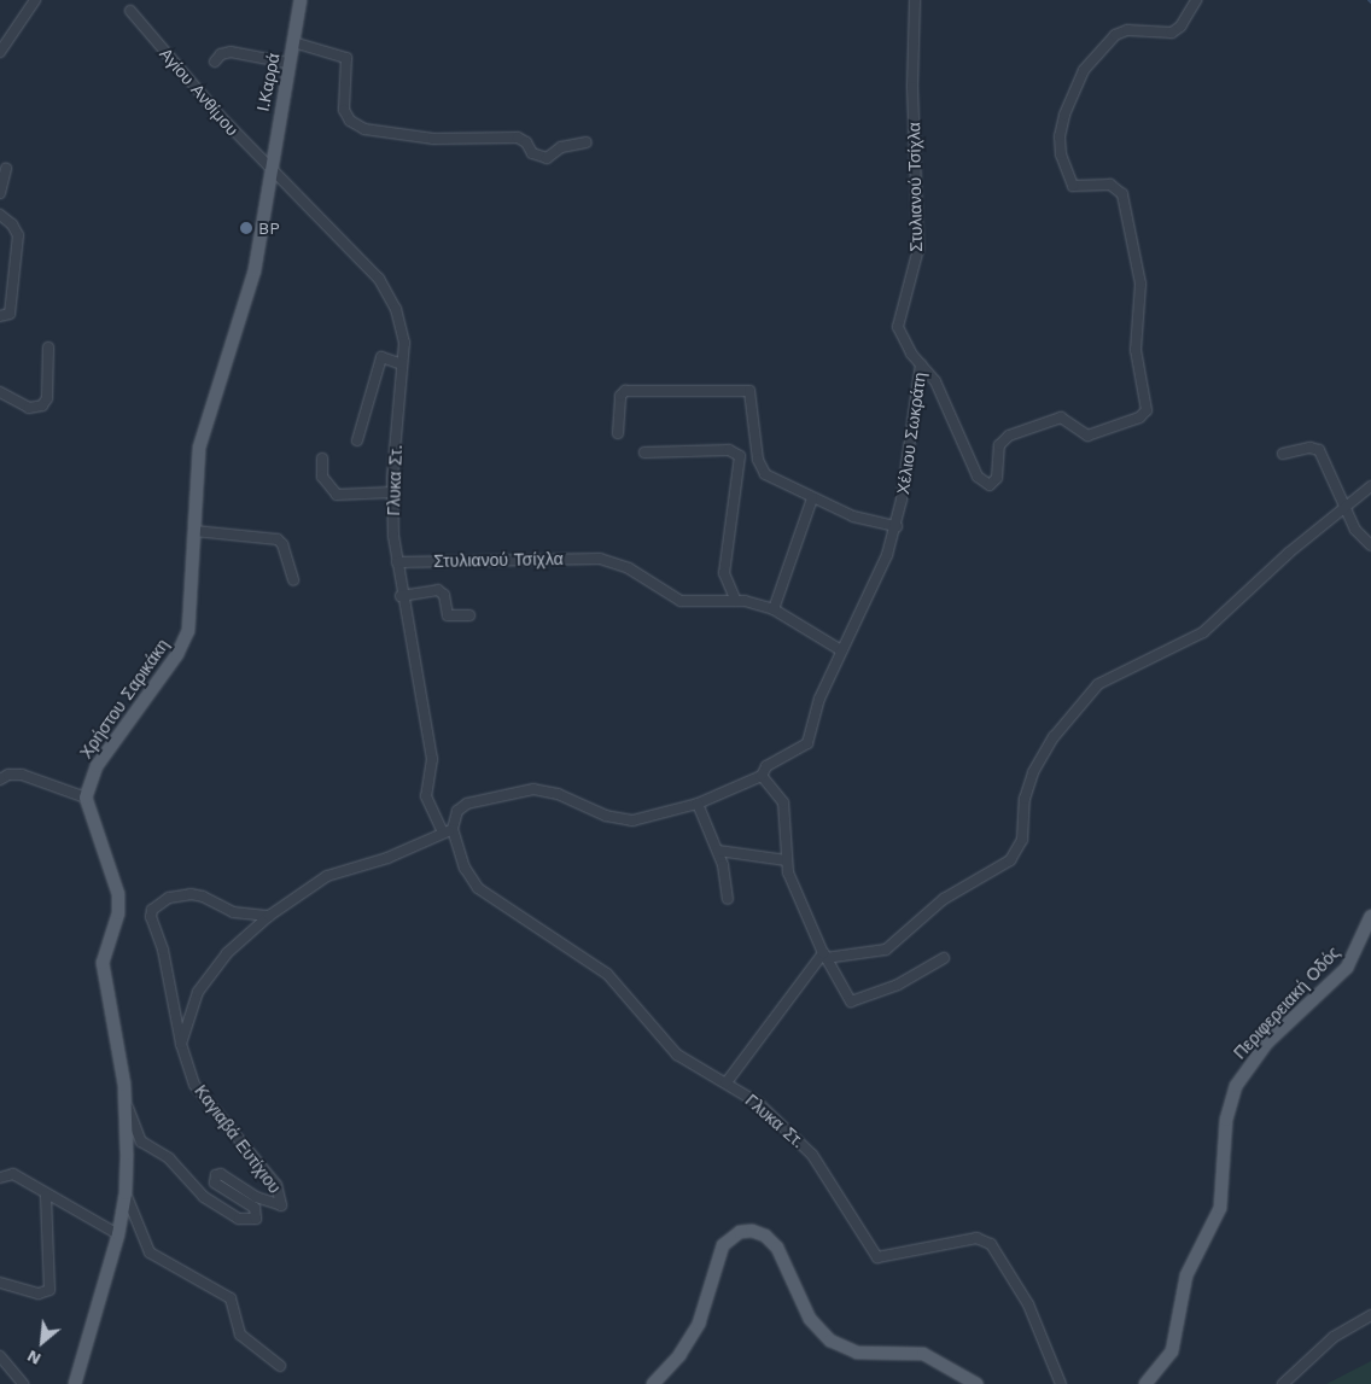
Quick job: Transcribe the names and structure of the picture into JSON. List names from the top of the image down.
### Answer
{
  "streets": {
    "main road": ["Ι.Καρρά", "Χρήστου Σαρικάκη", "Περιφερειακή Οδός"],
    "street": [
      "Αγίου Ανθίμου",
      "Στυλιανού Τσίχλα",
      "Χέλιου Σωκράτη",
      "Γλυκα Στ.",
      "Καγιαβά Ευτίχιου"
    ]
  },
  "crossings": [
    ["Ι.Καρρά", "Αγίου Ανθίμου"],
    ["Ι.Καρρά", "Γλυκα Στ."],
    ["Ι.Καρρά", "Χρήστου Σαρικάκη"],
    ["Αγίου Ανθίμου", "Γλυκα Στ."],
    ["Αγίου Ανθίμου", "Χρήστου Σαρικάκη"],
    ["Στυλιανού Τσίχλα", "Χέλιου Σωκράτη"],
    ["Στυλιανού Τσίχλα", "Γλυκα Στ."],
    ["Χέλιου Σωκράτη", "Γλυκα Στ."],
    ["Γλυκα Στ.", "Χρήστου Σαρικάκη"]
  ],
  "places": ["BP"],
  "north": "bottom left"
}
